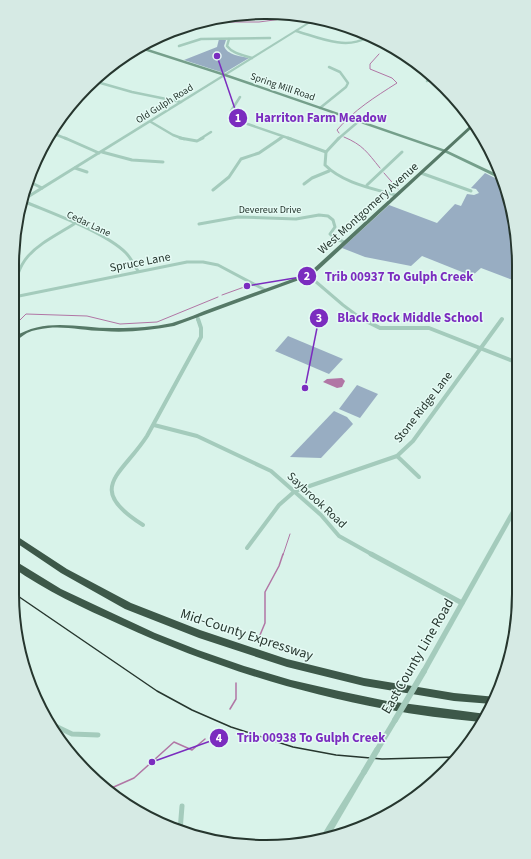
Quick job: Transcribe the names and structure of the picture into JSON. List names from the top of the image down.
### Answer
{
  "streets": {
    "highway": ["Mid-County Expressway"],
    "main road": ["Spring Mill Road", "West Montgomery Avenue"],
    "street": [
      "Old Gulph Road",
      "Devereux Drive",
      "Cedar Lane",
      "Spruce Lane",
      "Stone Ridge Lane",
      "Saybrook Road",
      "East County Line Road"
    ]
  },
  "crossings": [
    ["Spring Mill Road", "Old Gulph Road"],
    ["Spring Mill Road", "West Montgomery Avenue"],
    ["West Montgomery Avenue", "Devereux Drive"],
    ["West Montgomery Avenue", "Spruce Lane"],
    ["Cedar Lane", "Spruce Lane"],
    ["Stone Ridge Lane", "Saybrook Road"],
    ["Saybrook Road", "East County Line Road"]
  ],
  "places": [
    "Harriton Farm Meadow",
    "Trib 00937 To Gulph Creek",
    "Black Rock Middle School",
    "Trib 00938 To Gulph Creek"
  ]
}
